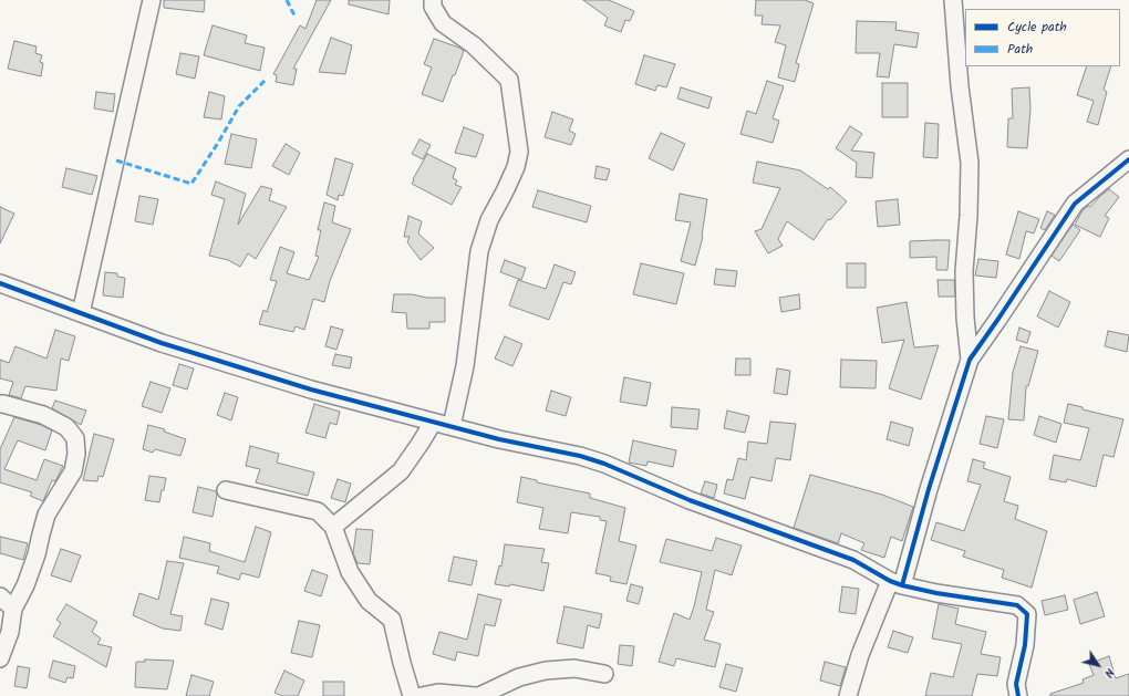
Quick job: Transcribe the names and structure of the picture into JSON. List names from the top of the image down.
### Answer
{
  "legend": ["Cycle path", "Path"],
  "north": "bottom right"
}
